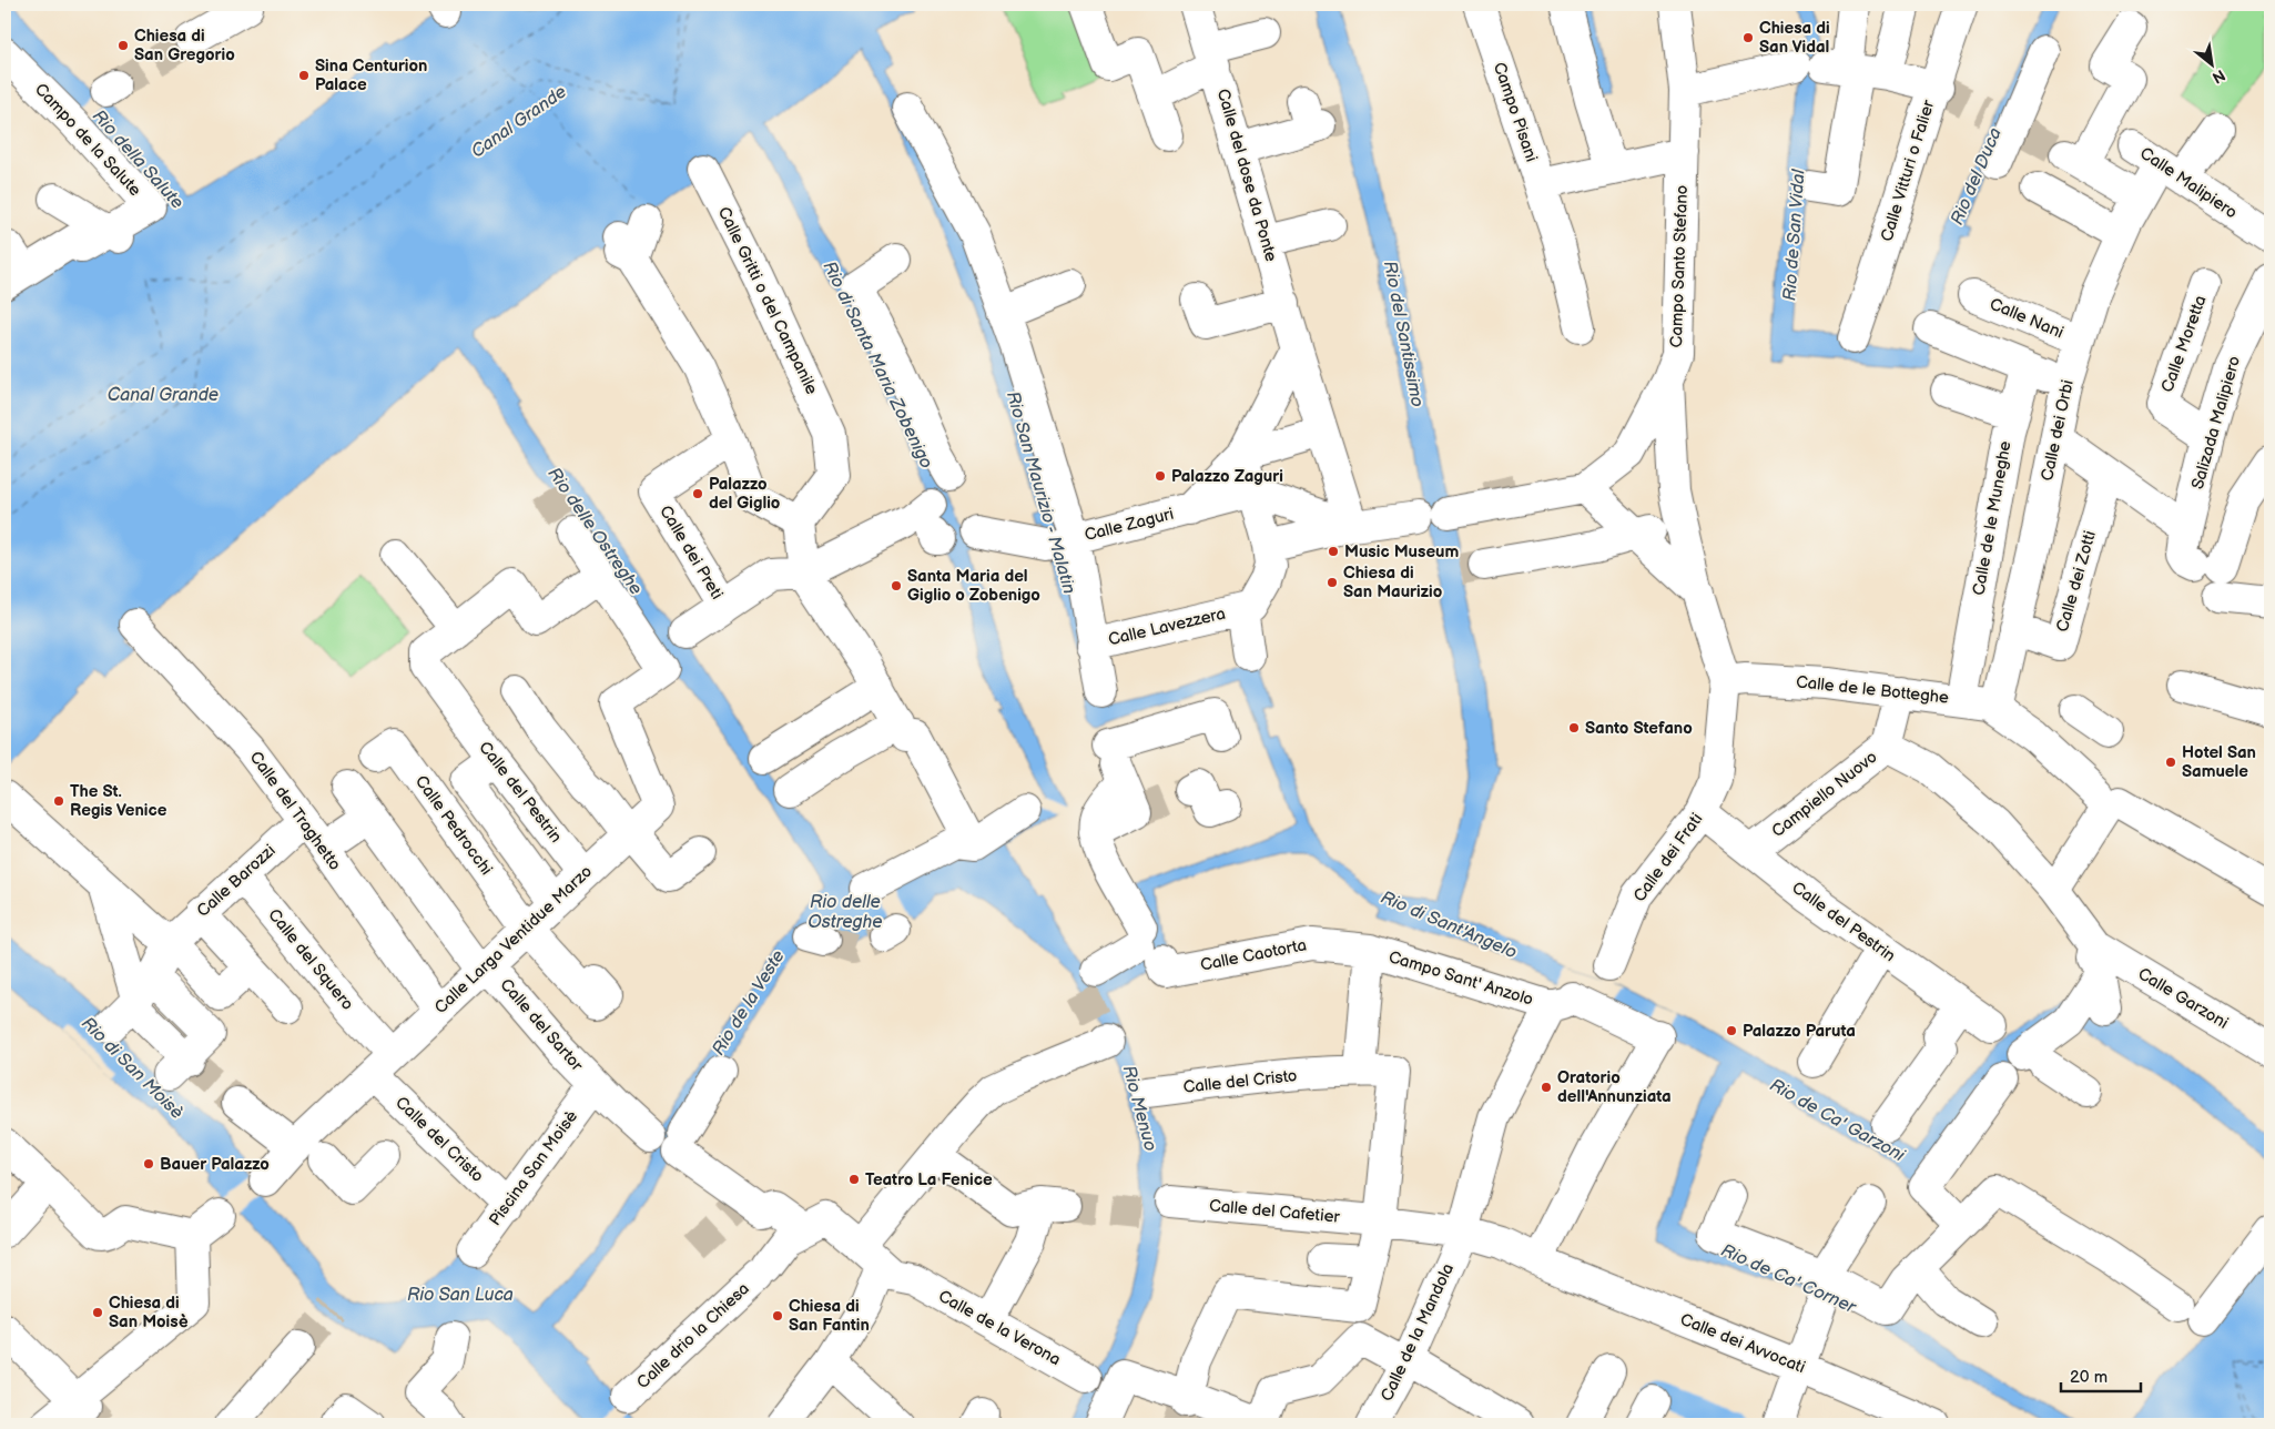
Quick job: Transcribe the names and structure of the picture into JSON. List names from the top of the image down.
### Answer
{
  "streets": {
    "street": [
      "Campo Pisani",
      "Campo de la Salute",
      "Calle Vitturi o Falier",
      "Calle del dose da Ponte",
      "Calle Malipiero",
      "Campo Santo Stefano",
      "Calle Gritti o del Campanile",
      "Calle Nani",
      "Calle Moretta",
      "Salizada Malipiero",
      "Calle dei Orbi",
      "Calle de le Muneghe",
      "Calle Zaguri",
      "Calle dei Preti",
      "Calle dei Zotti",
      "Calle Lavezzera",
      "Calle de le Botteghe",
      "Calle del Pestrin",
      "Campiello Nuovo",
      "Calle del Traghetto",
      "Calle Pedrocchi",
      "Calle dei Frati",
      "Calle Barozzi",
      "Calle Larga Ventidue Marzo",
      "Calle Caotorta",
      "Calle del Squero",
      "Campo Sant' Anzolo",
      "Calle Garzoni",
      "Calle del Sartor",
      "Calle del Cristo",
      "Piscina San Moisè",
      "Calle del Cafetier",
      "Calle de la Verona",
      "Calle de la Mandola",
      "Calle drio la Chiesa",
      "Calle dei Avvocati"
    ]
  },
  "crossings": [
    ["Calle Malipiero", "Calle dei Orbi"],
    ["Campo Santo Stefano", "Calle de le Botteghe"],
    ["Campo Santo Stefano", "Calle dei Frati"],
    ["Calle Nani", "Calle dei Orbi"],
    ["Calle Moretta", "Salizada Malipiero"],
    ["Calle dei Orbi", "Calle dei Zotti"],
    ["Calle dei Orbi", "Calle de le Botteghe"],
    ["Calle de le Muneghe", "Calle de le Botteghe"],
    ["Calle de le Botteghe", "Calle dei Frati"],
    ["Calle del Pestrin", "Campiello Nuovo"],
    ["Calle del Pestrin", "Calle dei Frati"],
    ["Calle del Pestrin", "Calle Larga Ventidue Marzo"],
    ["Calle del Traghetto", "Calle Barozzi"],
    ["Calle del Traghetto", "Calle Larga Ventidue Marzo"],
    ["Calle Pedrocchi", "Calle Larga Ventidue Marzo"],
    ["Calle Barozzi", "Calle del Squero"],
    ["Calle Larga Ventidue Marzo", "Calle del Sartor"],
    ["Calle Larga Ventidue Marzo", "Calle del Cristo"],
    ["Calle Caotorta", "Campo Sant' Anzolo"],
    ["Campo Sant' Anzolo", "Calle del Cristo"],
    ["Campo Sant' Anzolo", "Calle de la Mandola"],
    ["Calle del Sartor", "Piscina San Moisè"],
    ["Calle del Cristo", "Piscina San Moisè"],
    ["Calle de la Verona", "Calle drio la Chiesa"]
  ],
  "water": [
    "Canal Grande",
    "Rio della Salute",
    "Rio del Duca",
    "Rio de San Vidal",
    "Rio del Santissimo",
    "Rio di Santa Maria Zobenigo",
    "Rio San Maurizio - Malatin",
    "Rio delle Ostreghe",
    "Rio di Sant'Angelo",
    "Rio de la Veste",
    "Rio di San Moisè",
    "Rio Menuo",
    "Rio de Ca' Garzoni",
    "Rio de Ca' Corner",
    "Rio San Luca"
  ],
  "places": [
    "Chiesa di San Vidal",
    "Chiesa di San Gregorio",
    "Sina Centurion Palace",
    "Palazzo Zaguri",
    "Palazzo del Giglio",
    "Music Museum",
    "Chiesa di San Maurizio",
    "Santa Maria del Giglio o Zobenigo",
    "Santo Stefano",
    "Hotel San Samuele",
    "The St. Regis Venice",
    "Palazzo Paruta",
    "Oratorio dell'Annunziata",
    "Bauer Palazzo",
    "Teatro La Fenice",
    "Chiesa di San Moisè",
    "Chiesa di San Fantin"
  ],
  "scale_bar": "20 m",
  "north": "bottom right"
}
